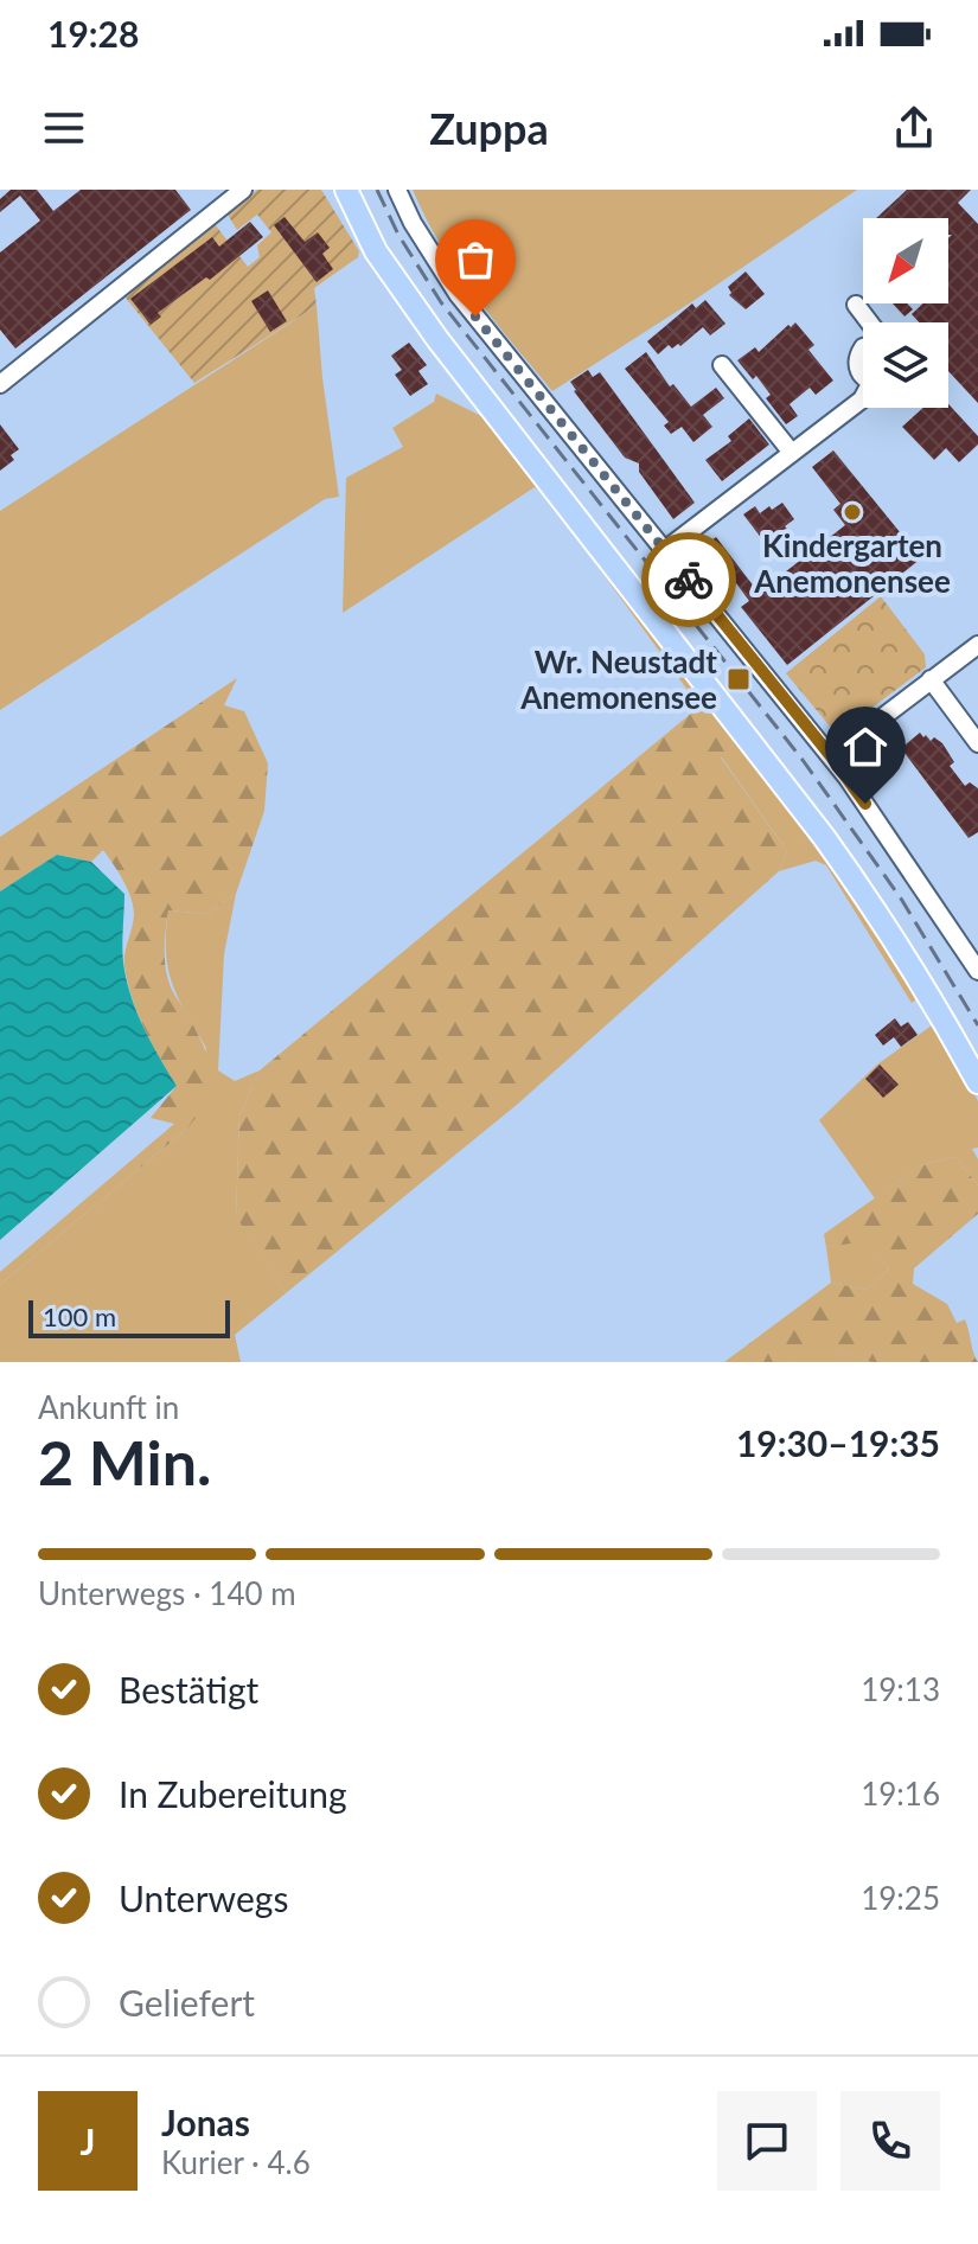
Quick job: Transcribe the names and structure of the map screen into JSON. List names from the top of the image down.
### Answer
{
  "places": {
    "other": ["Kindergarten Anemonensee"],
    "transit": ["Wr. Neustadt Anemonensee"]
  },
  "scale_bar": "100 m",
  "north": "bottom left",
  "page": {
    "status": "19:28",
    "header": "Zuppa",
    "scale": "100 m",
    "heading": ["2 Min.", "Ankunft in", "19:30–19:35"],
    "panel": ["Jonas", "Kurier · 4.6"],
    "bar": "Unterwegs · 140 m",
    "list": [
      ["Bestätigt", "19:13"],
      ["In Zubereitung", "19:16"],
      ["Unterwegs", "19:25"],
      "Geliefert"
    ],
    "round": "J"
  }
}
